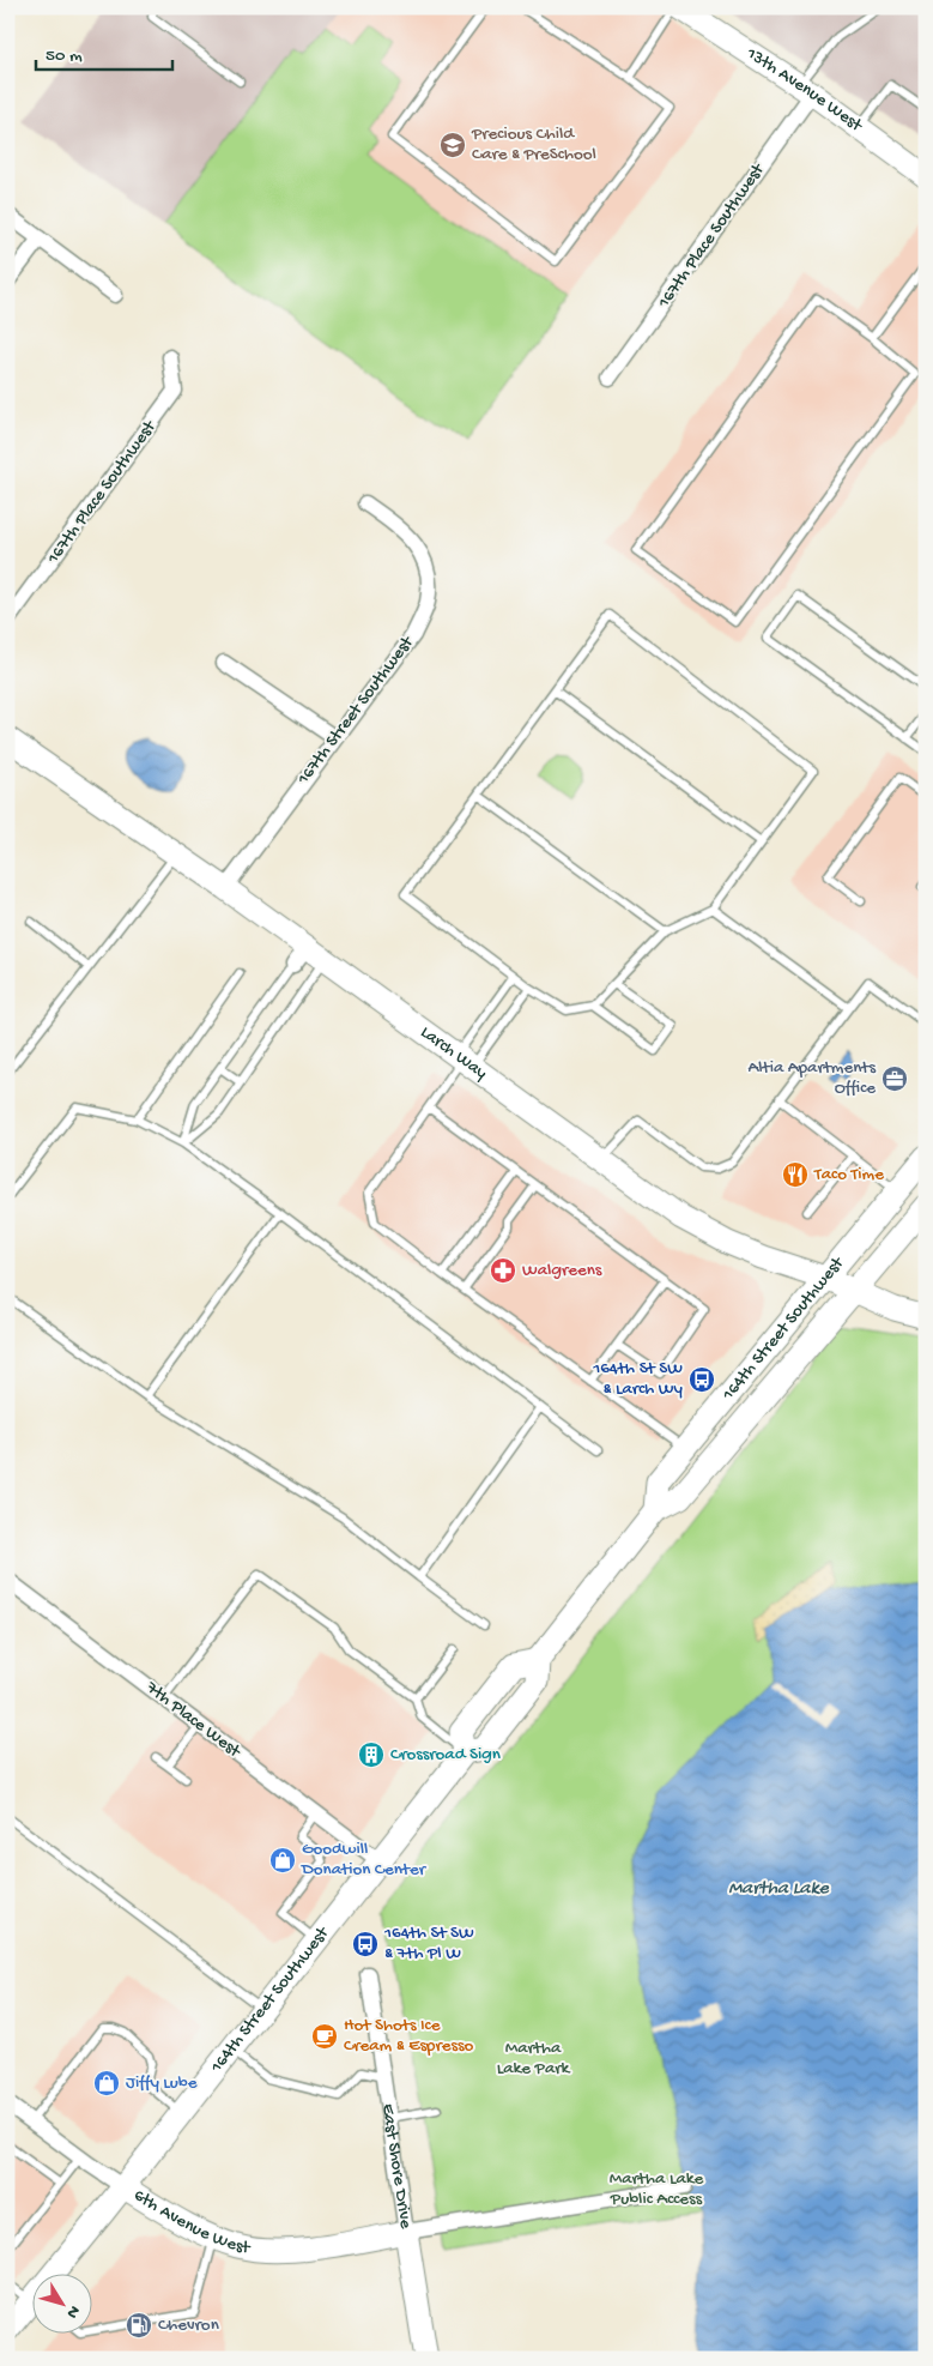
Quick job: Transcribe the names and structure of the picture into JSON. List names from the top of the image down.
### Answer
{
  "streets": {
    "main road": [
      "13th Avenue West",
      "Larch Way",
      "164th Street Southwest",
      "East Shore Drive",
      "6th Avenue West"
    ],
    "street": ["167th Place Southwest", "167th Street Southwest", "7th Place West"]
  },
  "crossings": [
    ["13th Avenue West", "167th Place Southwest"],
    ["167th Street Southwest", "Larch Way"],
    ["Larch Way", "164th Street Southwest"],
    ["164th Street Southwest", "7th Place West"],
    ["164th Street Southwest", "6th Avenue West"],
    ["East Shore Drive", "6th Avenue West"]
  ],
  "water": ["Martha Lake"],
  "parks": ["Martha Lake Park", "Martha Lake Public Access"],
  "places": {
    "school or university": ["Precious Child Care & PreSchool"],
    "office": ["Altia Apartments Office"],
    "restaurant": ["Taco Time"],
    "pharmacy": ["Walgreens"],
    "bus stop": ["164th St SW & Larch Wy", "164th St SW & 7th Pl W"],
    "building": ["Crossroad Sign"],
    "shop": ["Goodwill Donation Center", "Jiffy Lube"],
    "cafe": ["Hot Shots Ice Cream & Espresso"],
    "fuel station": ["Chevron"]
  },
  "scale_bar": "50 m",
  "north": "bottom right"
}
